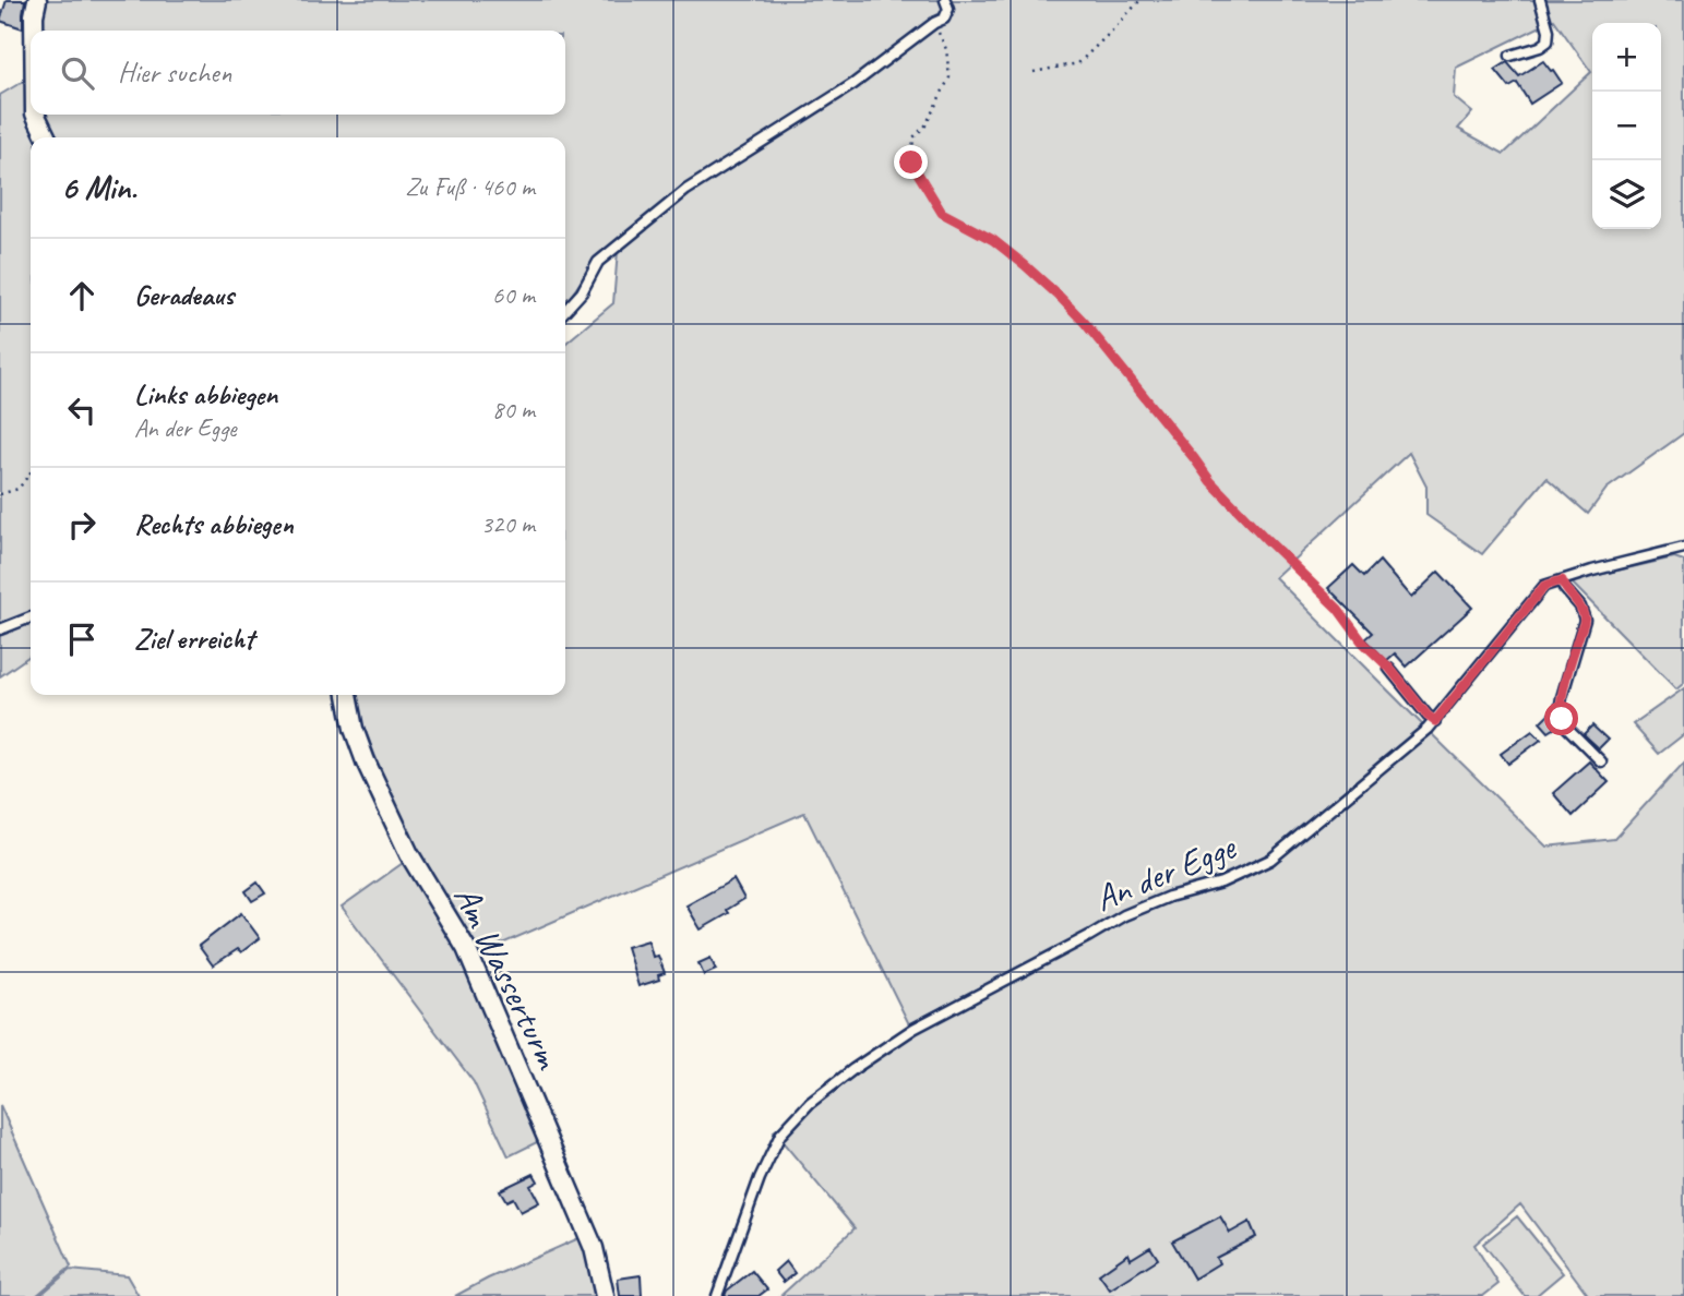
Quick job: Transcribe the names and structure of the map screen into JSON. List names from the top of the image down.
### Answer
{
  "streets": {
    "street": ["Am Wasserturm"],
    "lane": ["An der Egge"]
  },
  "page": {
    "map_buttons": ["+", "−"],
    "search": "Hier suchen",
    "heading": ["6 Min.", "Zu Fuß · 460 m"],
    "list": [
      ["Geradeaus", "60 m"],
      ["Links abbiegen", "An der Egge", "80 m"],
      ["Rechts abbiegen", "320 m"],
      "Ziel erreicht"
    ]
  }
}
